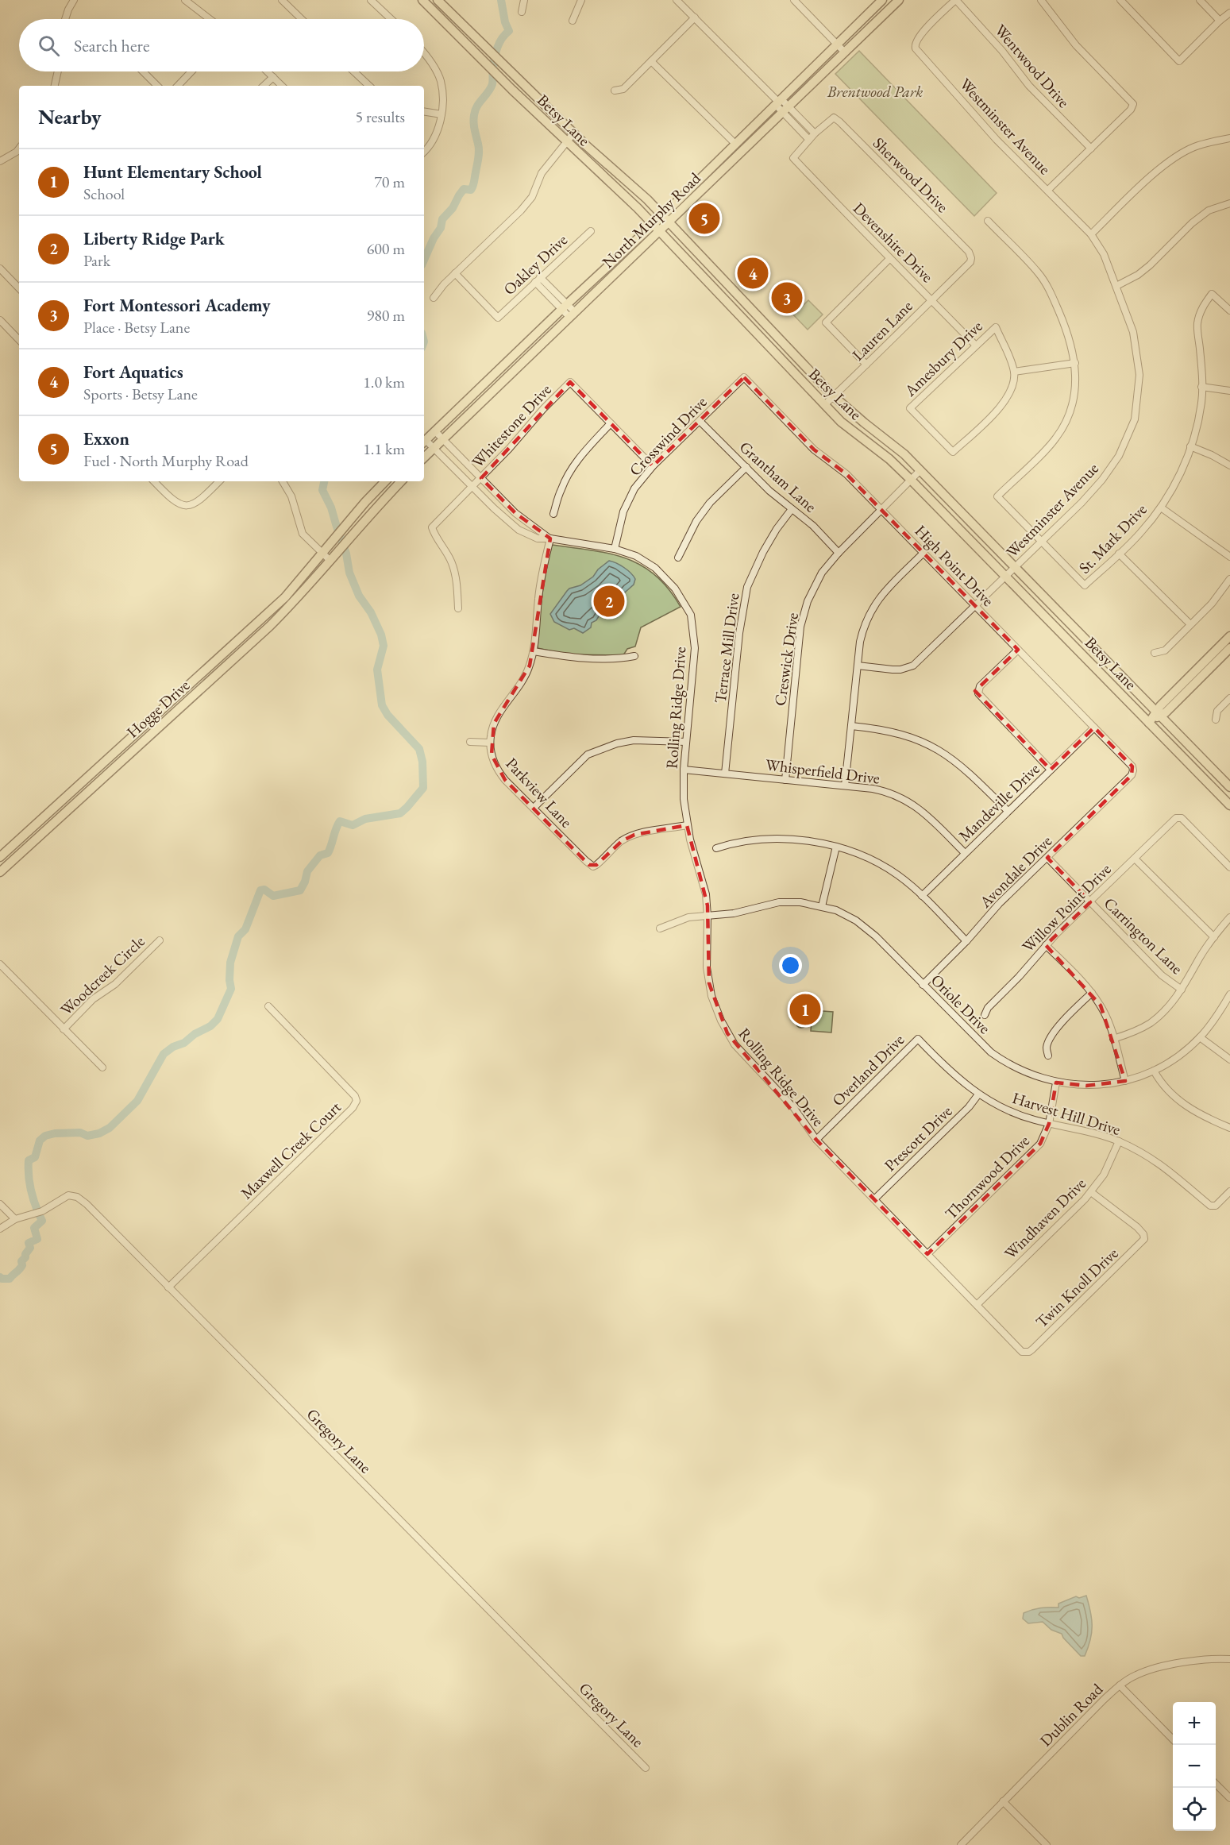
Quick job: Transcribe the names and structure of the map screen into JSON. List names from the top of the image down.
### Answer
{
  "streets": {
    "main road": ["Betsy Lane", "North Murphy Road", "Hogge Drive"],
    "street": [
      "Wentwood Drive",
      "Westminster Avenue",
      "Sherwood Drive",
      "Devenshire Drive",
      "Oakley Drive",
      "Lauren Lane",
      "Amesbury Drive",
      "Whitestone Drive",
      "Crosswind Drive",
      "Grantham Lane",
      "St. Mark Drive",
      "High Point Drive",
      "Terrace Mill Drive",
      "Creswick Drive",
      "Rolling Ridge Drive",
      "Whisperfield Drive",
      "Parkview Lane",
      "Mandeville Drive",
      "Avondale Drive",
      "Willow Point Drive",
      "Carrington Lane",
      "Woodcreek Circle",
      "Oriole Drive",
      "Overland Drive",
      "Harvest Hill Drive",
      "Prescott Drive",
      "Maxwell Creek Court",
      "Thornwood Drive",
      "Windhaven Drive",
      "Twin Knoll Drive",
      "Gregory Lane",
      "Dublin Road"
    ]
  },
  "crossings": [
    ["Wentwood Drive", "Westminster Avenue"],
    ["Betsy Lane", "Westminster Avenue"],
    ["Betsy Lane", "North Murphy Road"],
    ["Betsy Lane", "Lauren Lane"],
    ["Betsy Lane", "Creswick Drive"],
    ["Westminster Avenue", "St. Mark Drive"],
    ["Westminster Avenue", "High Point Drive"],
    ["Sherwood Drive", "Lauren Lane"],
    ["North Murphy Road", "Rolling Ridge Drive"],
    ["Devenshire Drive", "Lauren Lane"],
    ["Devenshire Drive", "Amesbury Drive"],
    ["Whitestone Drive", "Rolling Ridge Drive"],
    ["Crosswind Drive", "Grantham Lane"],
    ["Crosswind Drive", "High Point Drive"],
    ["Crosswind Drive", "Rolling Ridge Drive"],
    ["Grantham Lane", "Terrace Mill Drive"],
    ["Grantham Lane", "Creswick Drive"],
    ["High Point Drive", "Creswick Drive"],
    ["High Point Drive", "Mandeville Drive"],
    ["High Point Drive", "Avondale Drive"],
    ["Terrace Mill Drive", "Whisperfield Drive"],
    ["Creswick Drive", "Whisperfield Drive"],
    ["Rolling Ridge Drive", "Whisperfield Drive"],
    ["Rolling Ridge Drive", "Parkview Lane"],
    ["Rolling Ridge Drive", "Oriole Drive"],
    ["Rolling Ridge Drive", "Overland Drive"],
    ["Rolling Ridge Drive", "Prescott Drive"],
    ["Rolling Ridge Drive", "Thornwood Drive"],
    ["Rolling Ridge Drive", "Windhaven Drive"],
    ["Rolling Ridge Drive", "Twin Knoll Drive"],
    ["Whisperfield Drive", "Mandeville Drive"],
    ["Avondale Drive", "Carrington Lane"],
    ["Avondale Drive", "Oriole Drive"],
    ["Willow Point Drive", "Carrington Lane"],
    ["Oriole Drive", "Thornwood Drive"],
    ["Overland Drive", "Harvest Hill Drive"],
    ["Harvest Hill Drive", "Prescott Drive"],
    ["Harvest Hill Drive", "Thornwood Drive"],
    ["Harvest Hill Drive", "Windhaven Drive"],
    ["Maxwell Creek Court", "Gregory Lane"],
    ["Windhaven Drive", "Twin Knoll Drive"]
  ],
  "parks": ["Brentwood Park"],
  "page": {
    "search": "Search here",
    "heading": ["Nearby", "5 results"],
    "list": [
      {
        "mark": "1",
        "name": "Hunt Elementary School",
        "note": "School",
        "value": "70 m"
      },
      {
        "mark": "2",
        "name": "Liberty Ridge Park",
        "note": "Park",
        "value": "600 m"
      },
      {
        "mark": "3",
        "name": "Fort Montessori Academy",
        "note": "Place · Betsy Lane",
        "value": "980 m"
      },
      {
        "mark": "4",
        "name": "Fort Aquatics",
        "note": "Sports · Betsy Lane",
        "value": "1.0 km"
      },
      {
        "mark": "5",
        "name": "Exxon",
        "note": "Fuel · North Murphy Road",
        "value": "1.1 km"
      }
    ],
    "pins": [
      "5",
      "4",
      "3",
      "2",
      "1"
    ],
    "map_buttons": ["+", "−"]
  }
}
